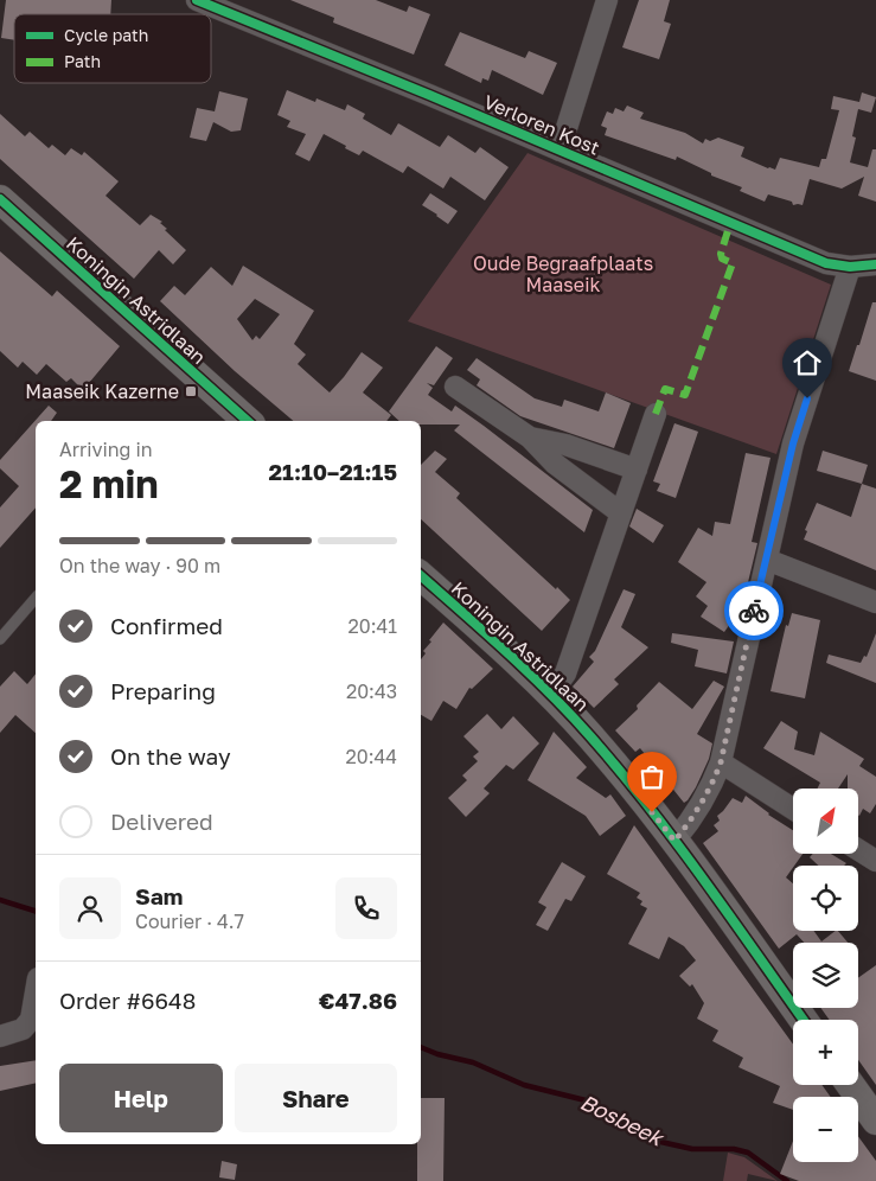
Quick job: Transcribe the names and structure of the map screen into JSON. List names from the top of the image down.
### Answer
{
  "streets": {
    "main road": ["Koningin Astridlaan"],
    "street": ["Verloren Kost"]
  },
  "water": ["Bosbeek"],
  "parks": ["Oude Begraafplaats Maaseik"],
  "places": {
    "transit": ["Maaseik Kazerne"]
  },
  "legend": ["Cycle path", "Path"],
  "north": "top right",
  "page": {
    "heading": ["2 min", "Arriving in", "21:10–21:15"],
    "panel": [
      "Sam",
      "Courier · 4.7",
      "Order #6648",
      "€47.86"
    ],
    "bar": "On the way · 90 m",
    "list": [
      ["Confirmed", "20:41"],
      ["Preparing", "20:43"],
      ["On the way", "20:44"],
      "Delivered"
    ],
    "map_buttons": ["+", "−"],
    "buttons": ["Help", "Share"]
  }
}
